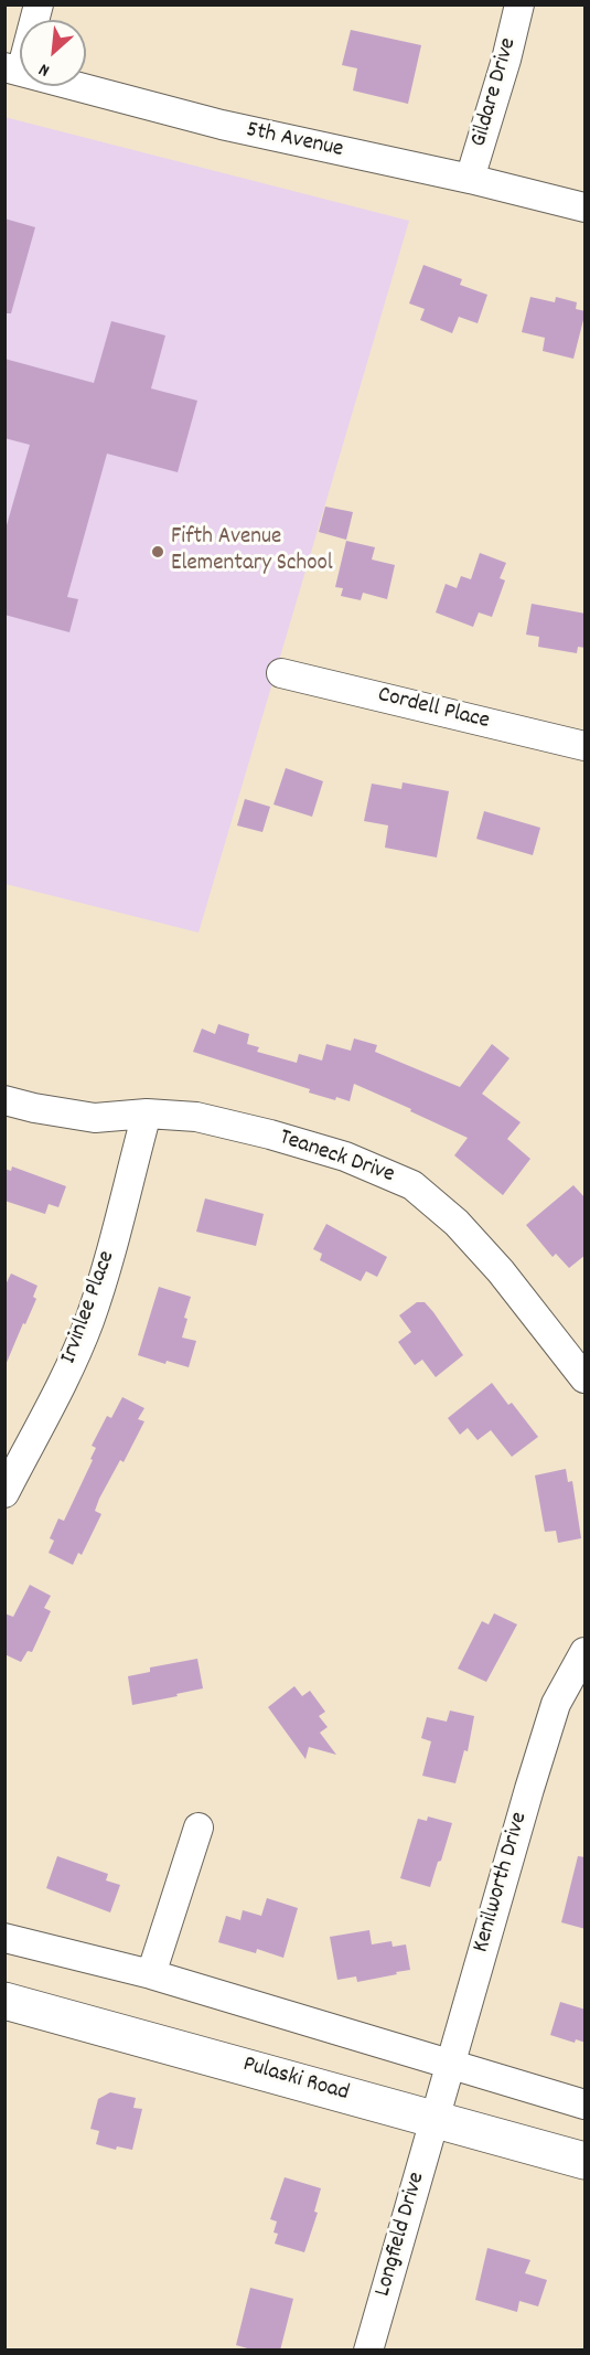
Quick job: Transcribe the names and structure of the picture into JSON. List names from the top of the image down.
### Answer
{
  "streets": {
    "main road": ["Pulaski Road"],
    "street": [
      "Gildare Drive",
      "5th Avenue",
      "Cordell Place",
      "Teaneck Drive",
      "Irvinlee Place",
      "Kenilworth Drive",
      "Longfield Drive"
    ]
  },
  "crossings": [
    ["Gildare Drive", "5th Avenue"],
    ["Teaneck Drive", "Irvinlee Place"],
    ["Kenilworth Drive", "Pulaski Road"],
    ["Kenilworth Drive", "Longfield Drive"],
    ["Pulaski Road", "Longfield Drive"]
  ],
  "places": ["Fifth Avenue Elementary School"],
  "north": "bottom left"
}
